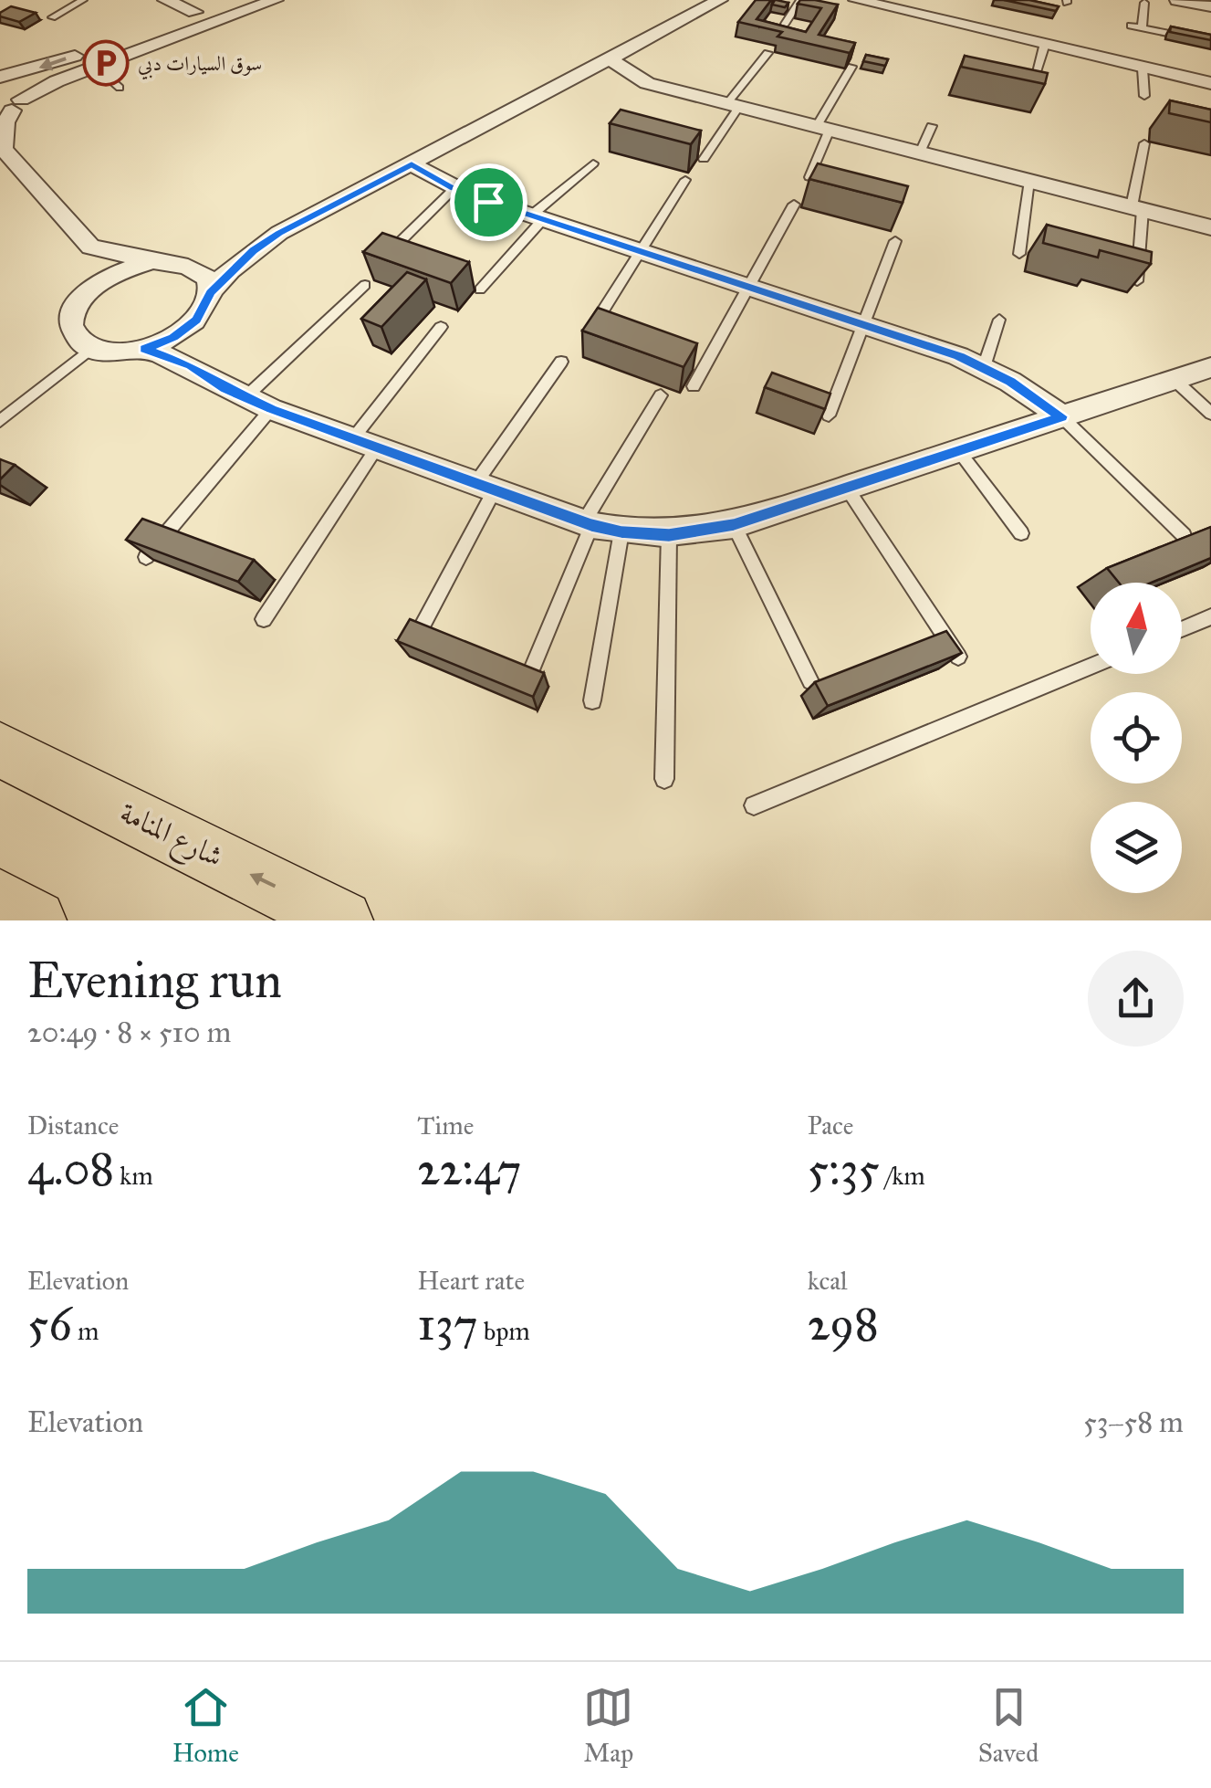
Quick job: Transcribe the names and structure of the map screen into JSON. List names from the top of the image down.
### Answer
{
  "streets": {
    "main road": ["شارع المنامة"]
  },
  "one_way": ["شارع المنامة"],
  "places": {
    "parking": ["سوق السيارات دبي"]
  },
  "north": "top",
  "page": {
    "heading": ["Evening run", "20:49 · 8 × 510 m"],
    "stats": [
      ["Distance", "4.08 km"],
      ["Time", "22:47"],
      ["Pace", "5:35 /km"],
      ["Elevation", "56 m"],
      ["Heart rate", "137 bpm"],
      ["kcal", "298"]
    ],
    "chart": ["Elevation", "53–58 m"],
    "tabs": ["Home", "Map", "Saved"]
  }
}
